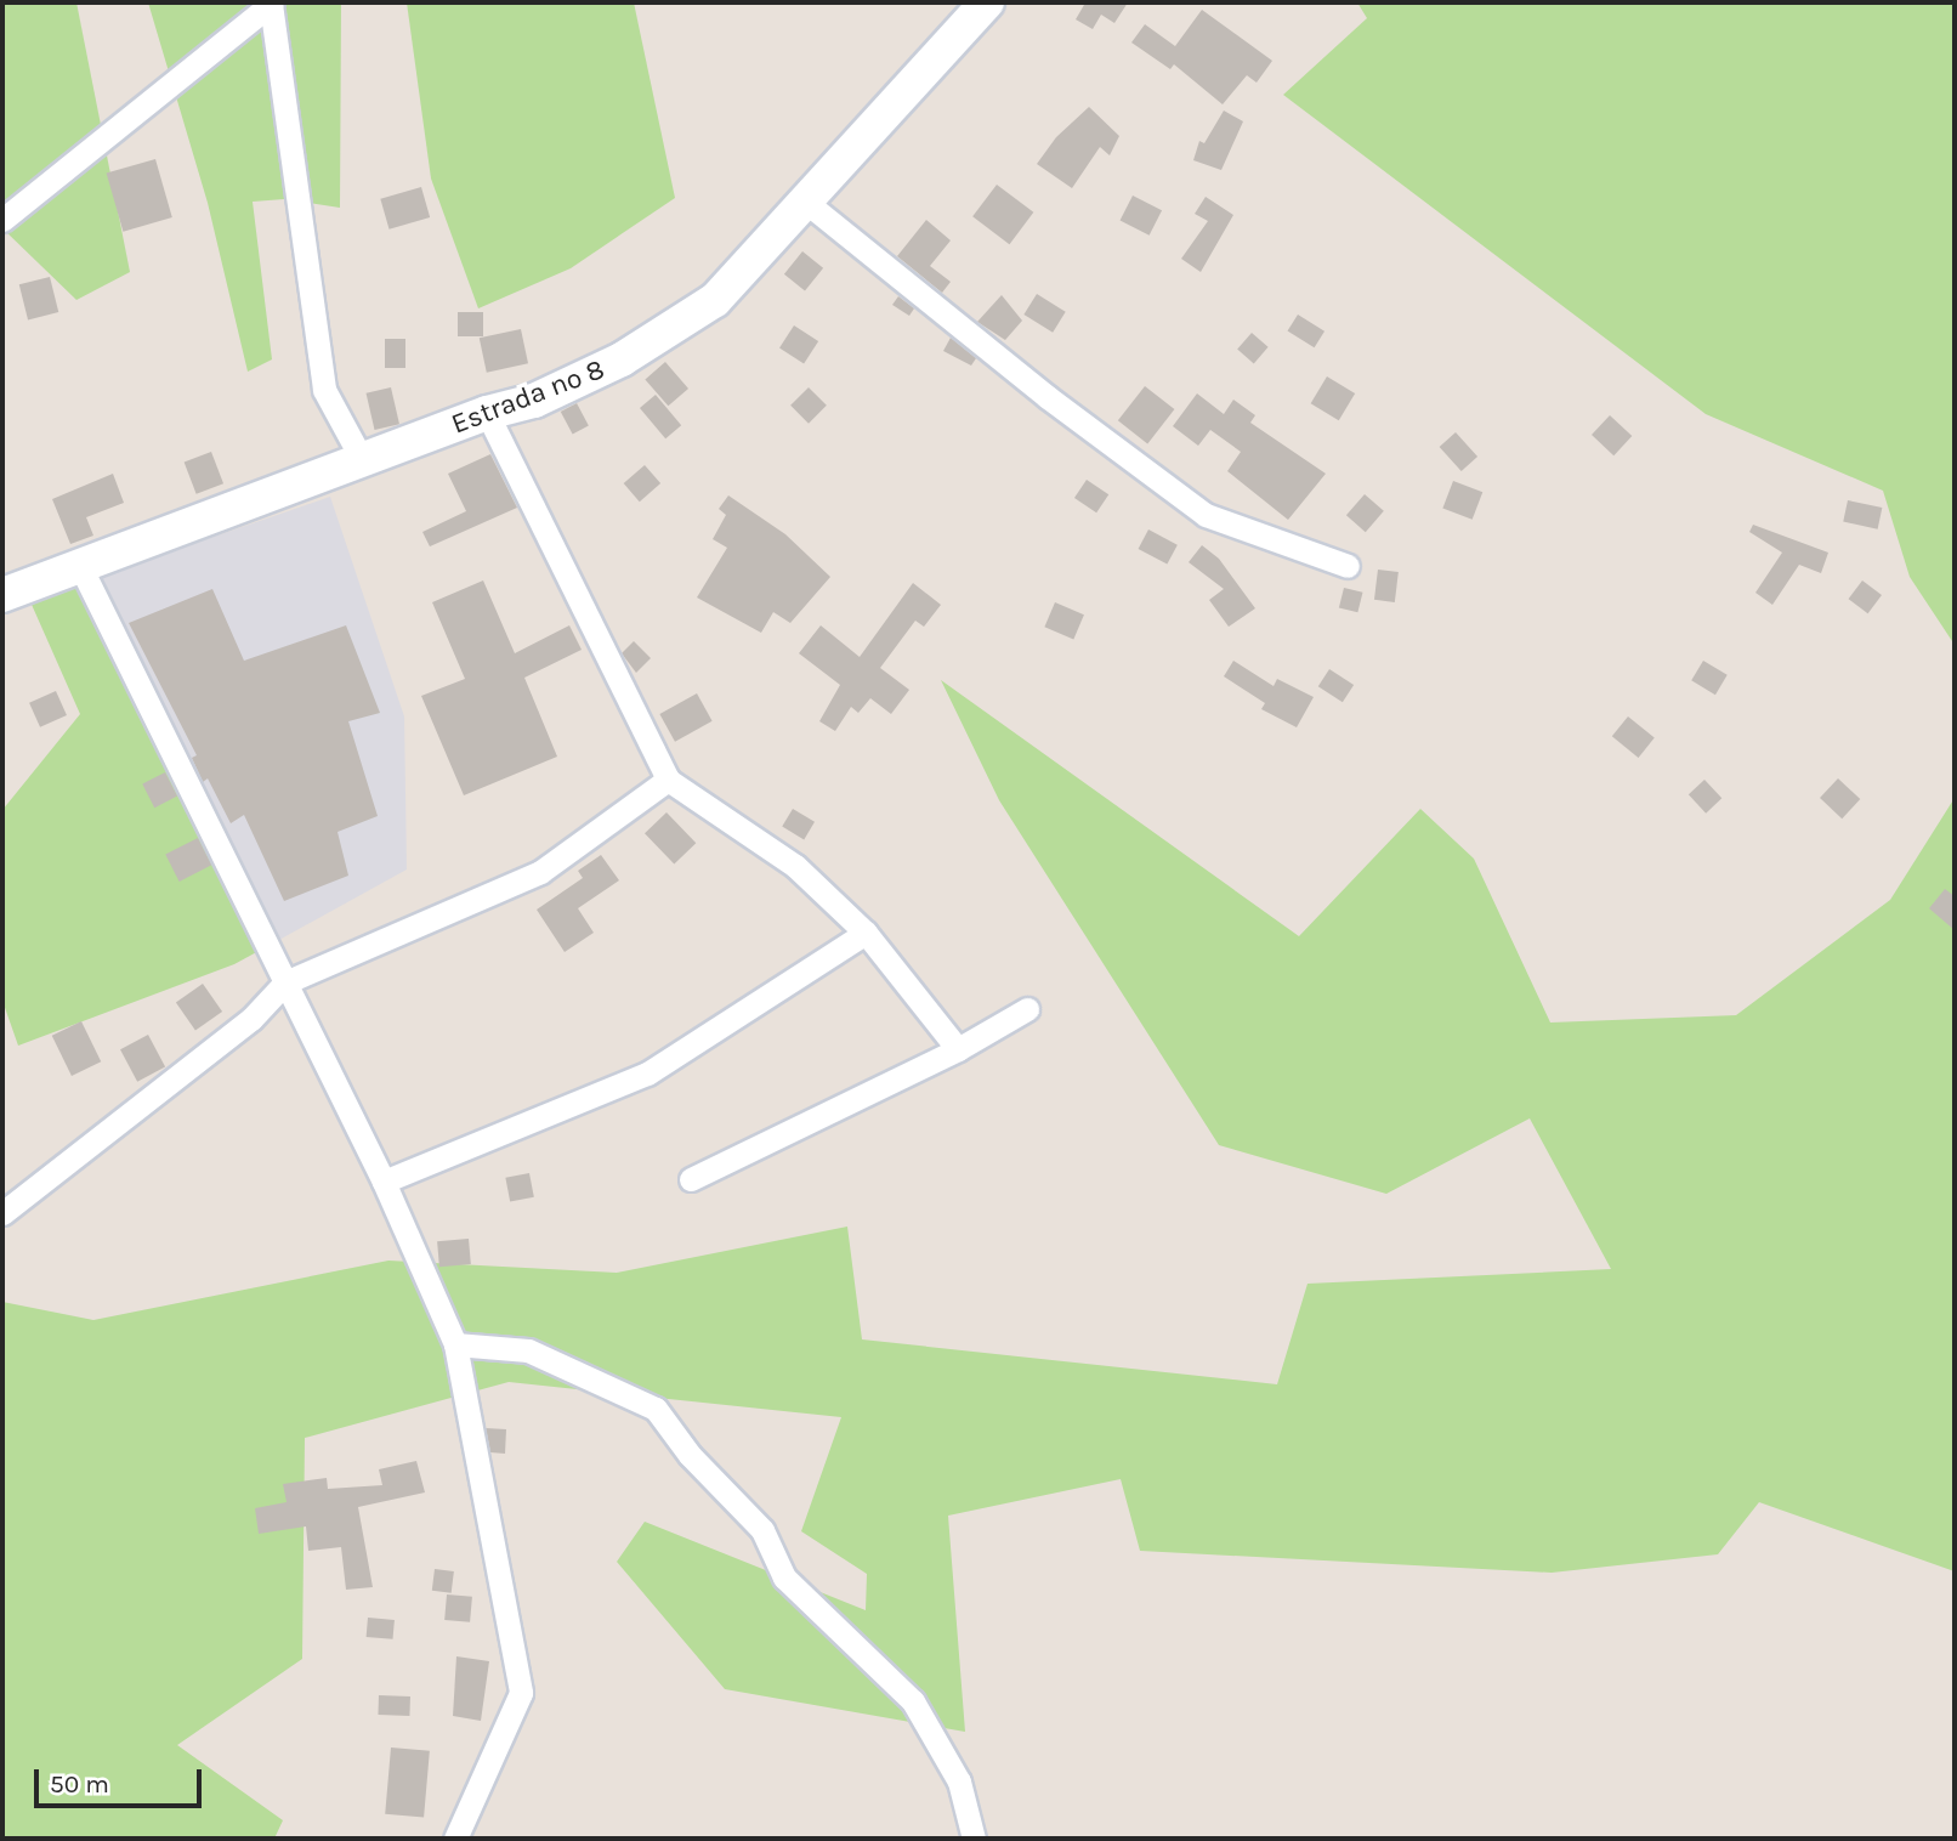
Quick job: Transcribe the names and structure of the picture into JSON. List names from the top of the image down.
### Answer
{
  "streets": {
    "main road": ["Estrada nº 8"]
  },
  "scale_bar": "50 m"
}
